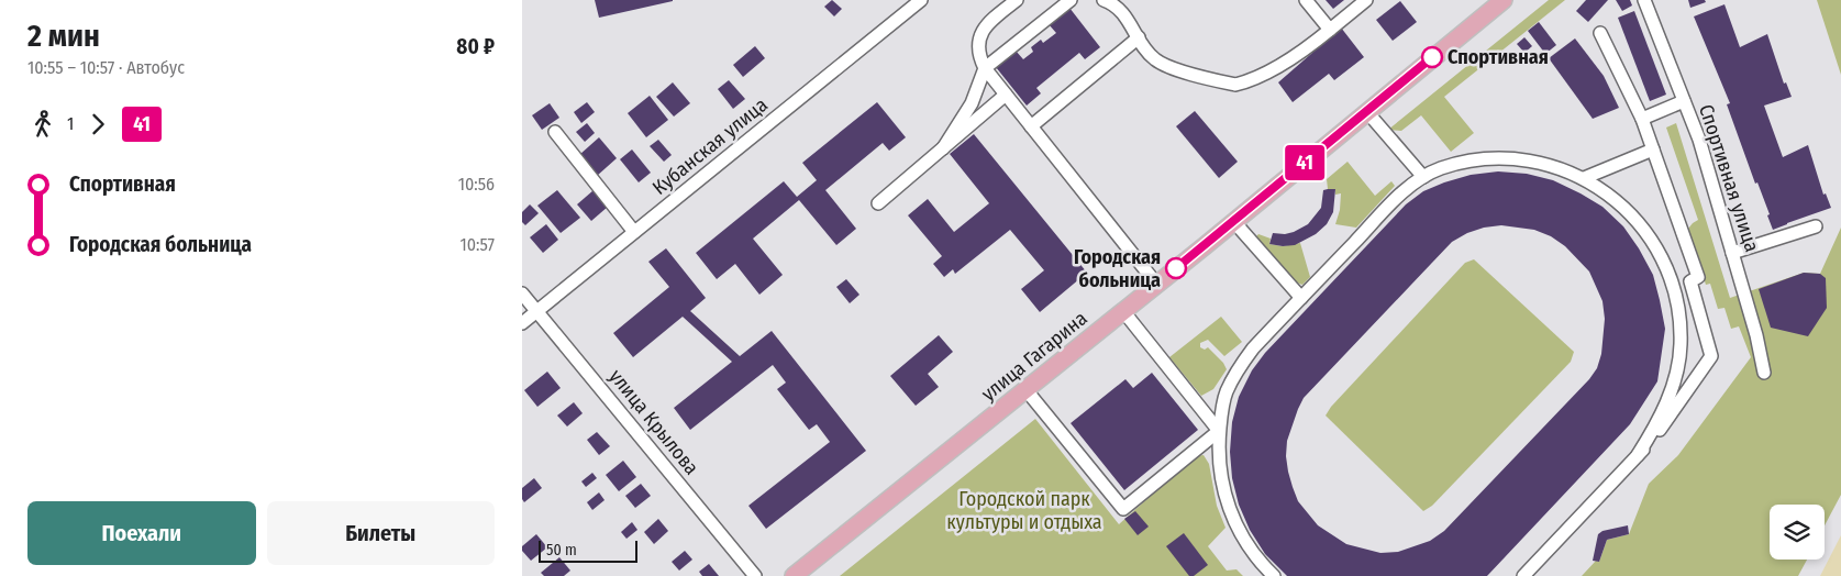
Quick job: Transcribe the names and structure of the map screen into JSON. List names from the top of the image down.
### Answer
{
  "streets": {
    "main road": ["улица Гагарина"],
    "street": ["Кубанская улица", "Спортивная улица", "улица Крылова"]
  },
  "crossings": [
    ["Кубанская улица", "улица Крылова"]
  ],
  "parks": ["Городской парк культуры и отдыха"],
  "places": ["Спортивная", "Городская больница"],
  "lines": ["bus line 41"],
  "scale_bar": "50 m",
  "page": {
    "heading": ["2 мин", "10:55 – 10:57 · Автобус", "80 ₽"],
    "on_map": "41",
    "legs": ["1", "41"],
    "list": [
      {
        "name": "Спортивная",
        "value": "10:56"
      },
      {
        "name": "Городская больница",
        "value": "10:57"
      }
    ],
    "buttons": ["Поехали", "Билеты"],
    "scale": "50 m"
  }
}
